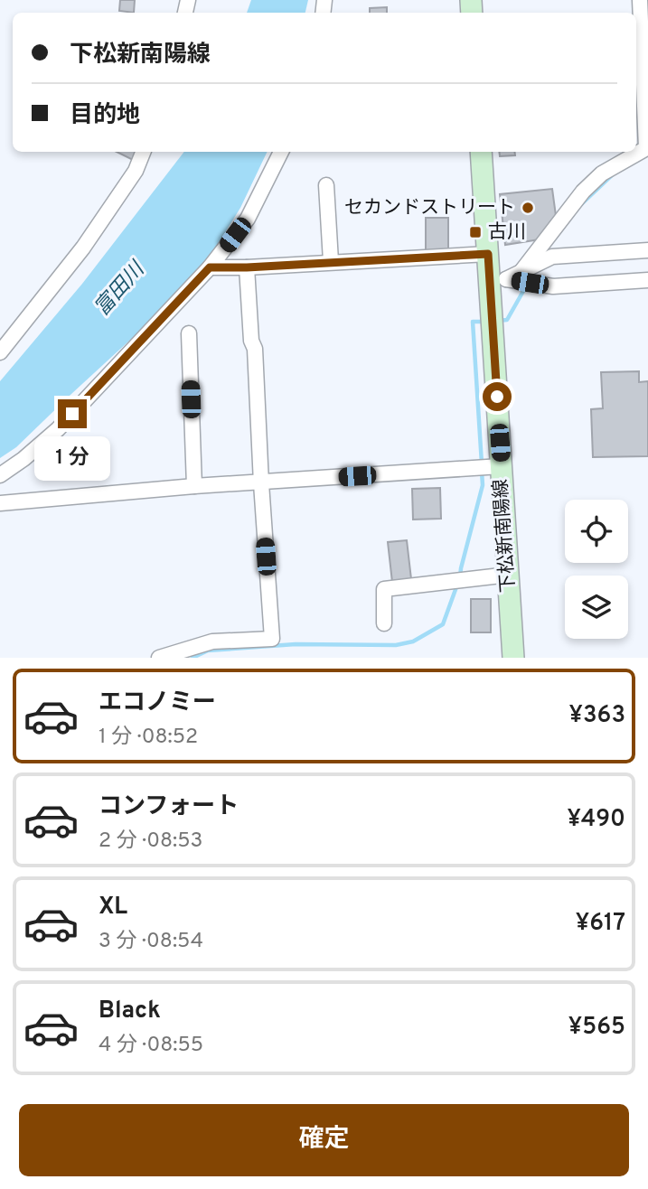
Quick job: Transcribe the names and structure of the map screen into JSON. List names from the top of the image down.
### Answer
{
  "streets": {
    "main road": ["下松新南陽線"]
  },
  "water": ["富田川"],
  "places": {
    "other": ["セカンドストリート"],
    "transit": ["古川"]
  },
  "page": {
    "banner": ["下松新南陽線", "目的地"],
    "bubble": "1 分",
    "list": [
      {
        "name": "エコノミー",
        "note": "1 分 · 08:52",
        "value": "¥363"
      },
      {
        "name": "コンフォート",
        "note": "2 分 · 08:53",
        "value": "¥490"
      },
      {
        "name": "XL",
        "note": "3 分 · 08:54",
        "value": "¥617"
      },
      {
        "name": "Black",
        "note": "4 分 · 08:55",
        "value": "¥565"
      }
    ],
    "buttons": "確定"
  }
}
